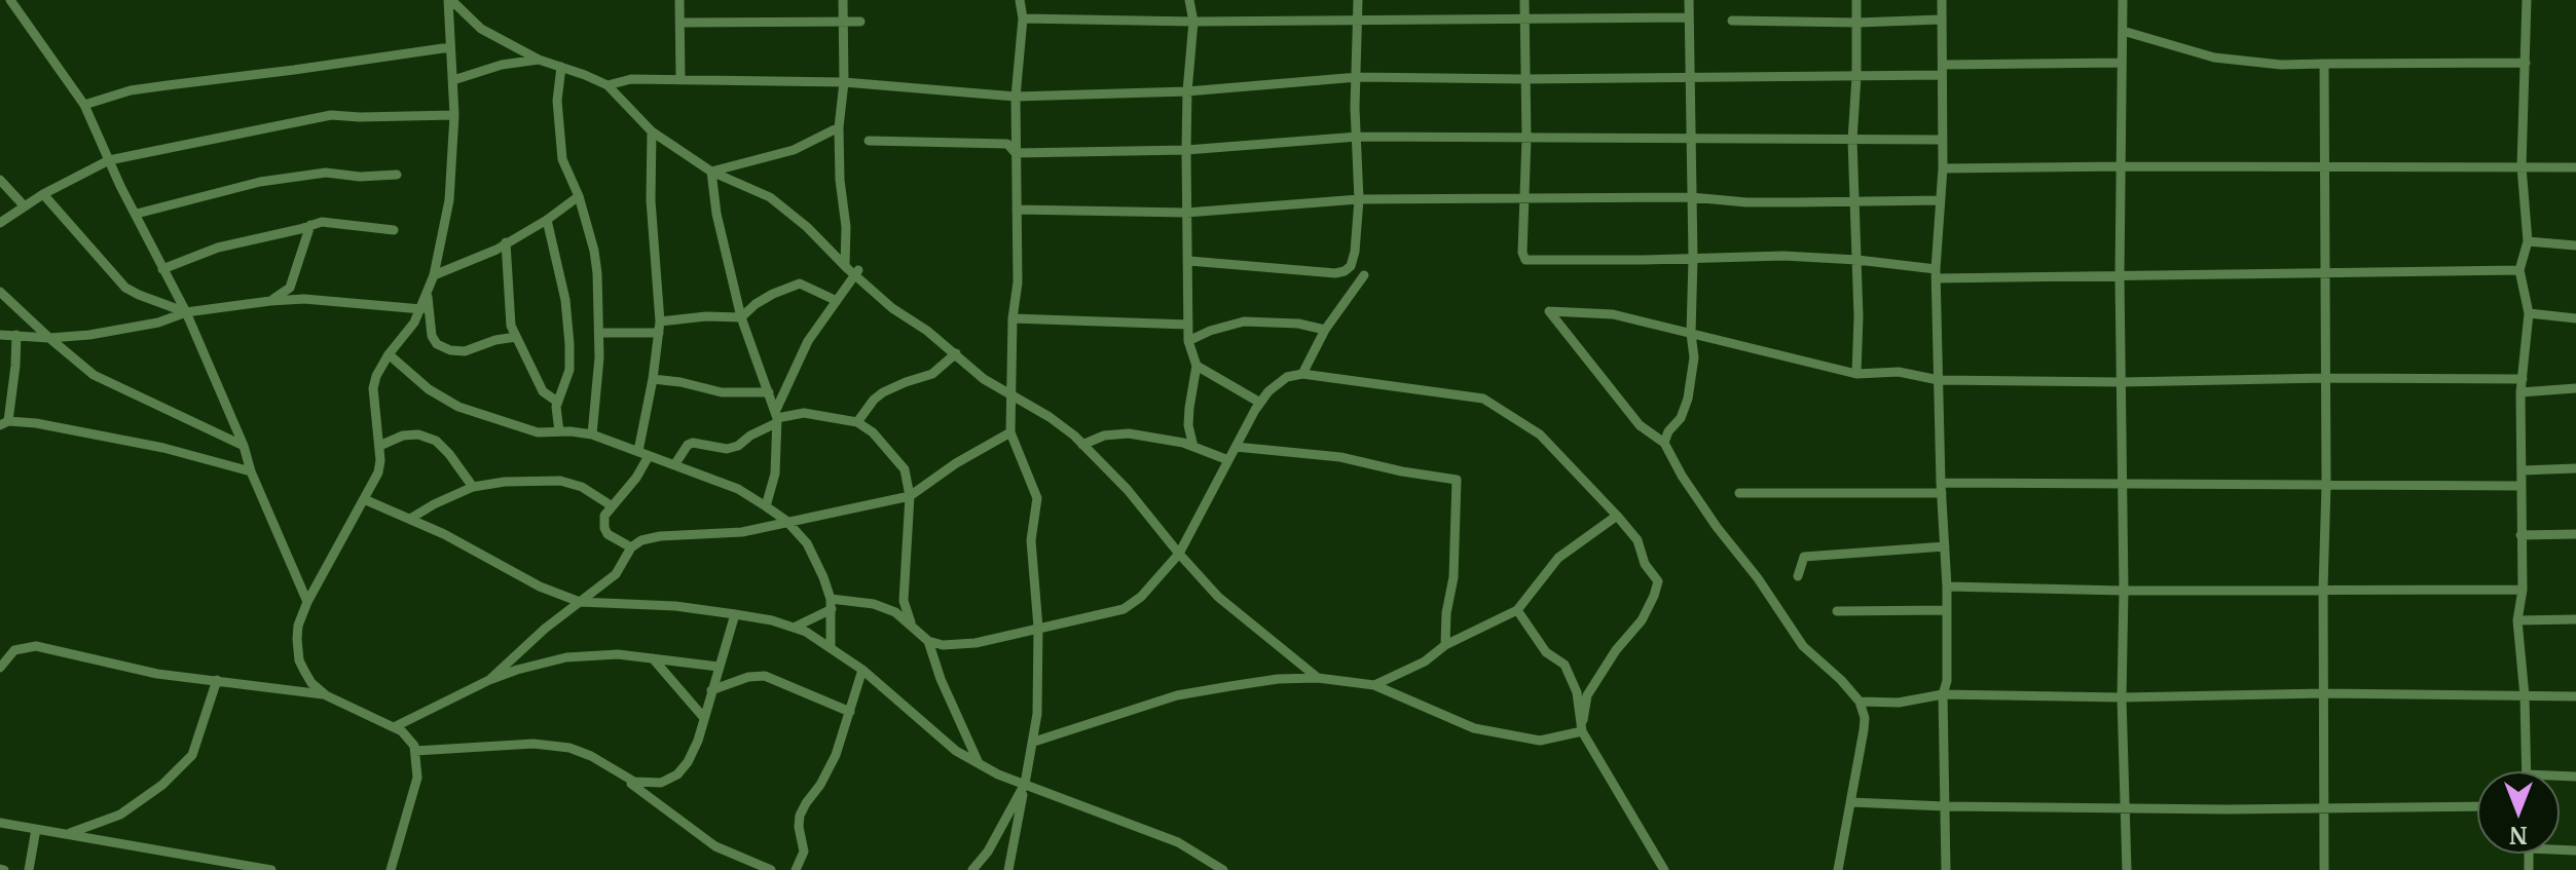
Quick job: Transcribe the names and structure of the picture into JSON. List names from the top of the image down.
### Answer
{
  "north": "bottom"
}
